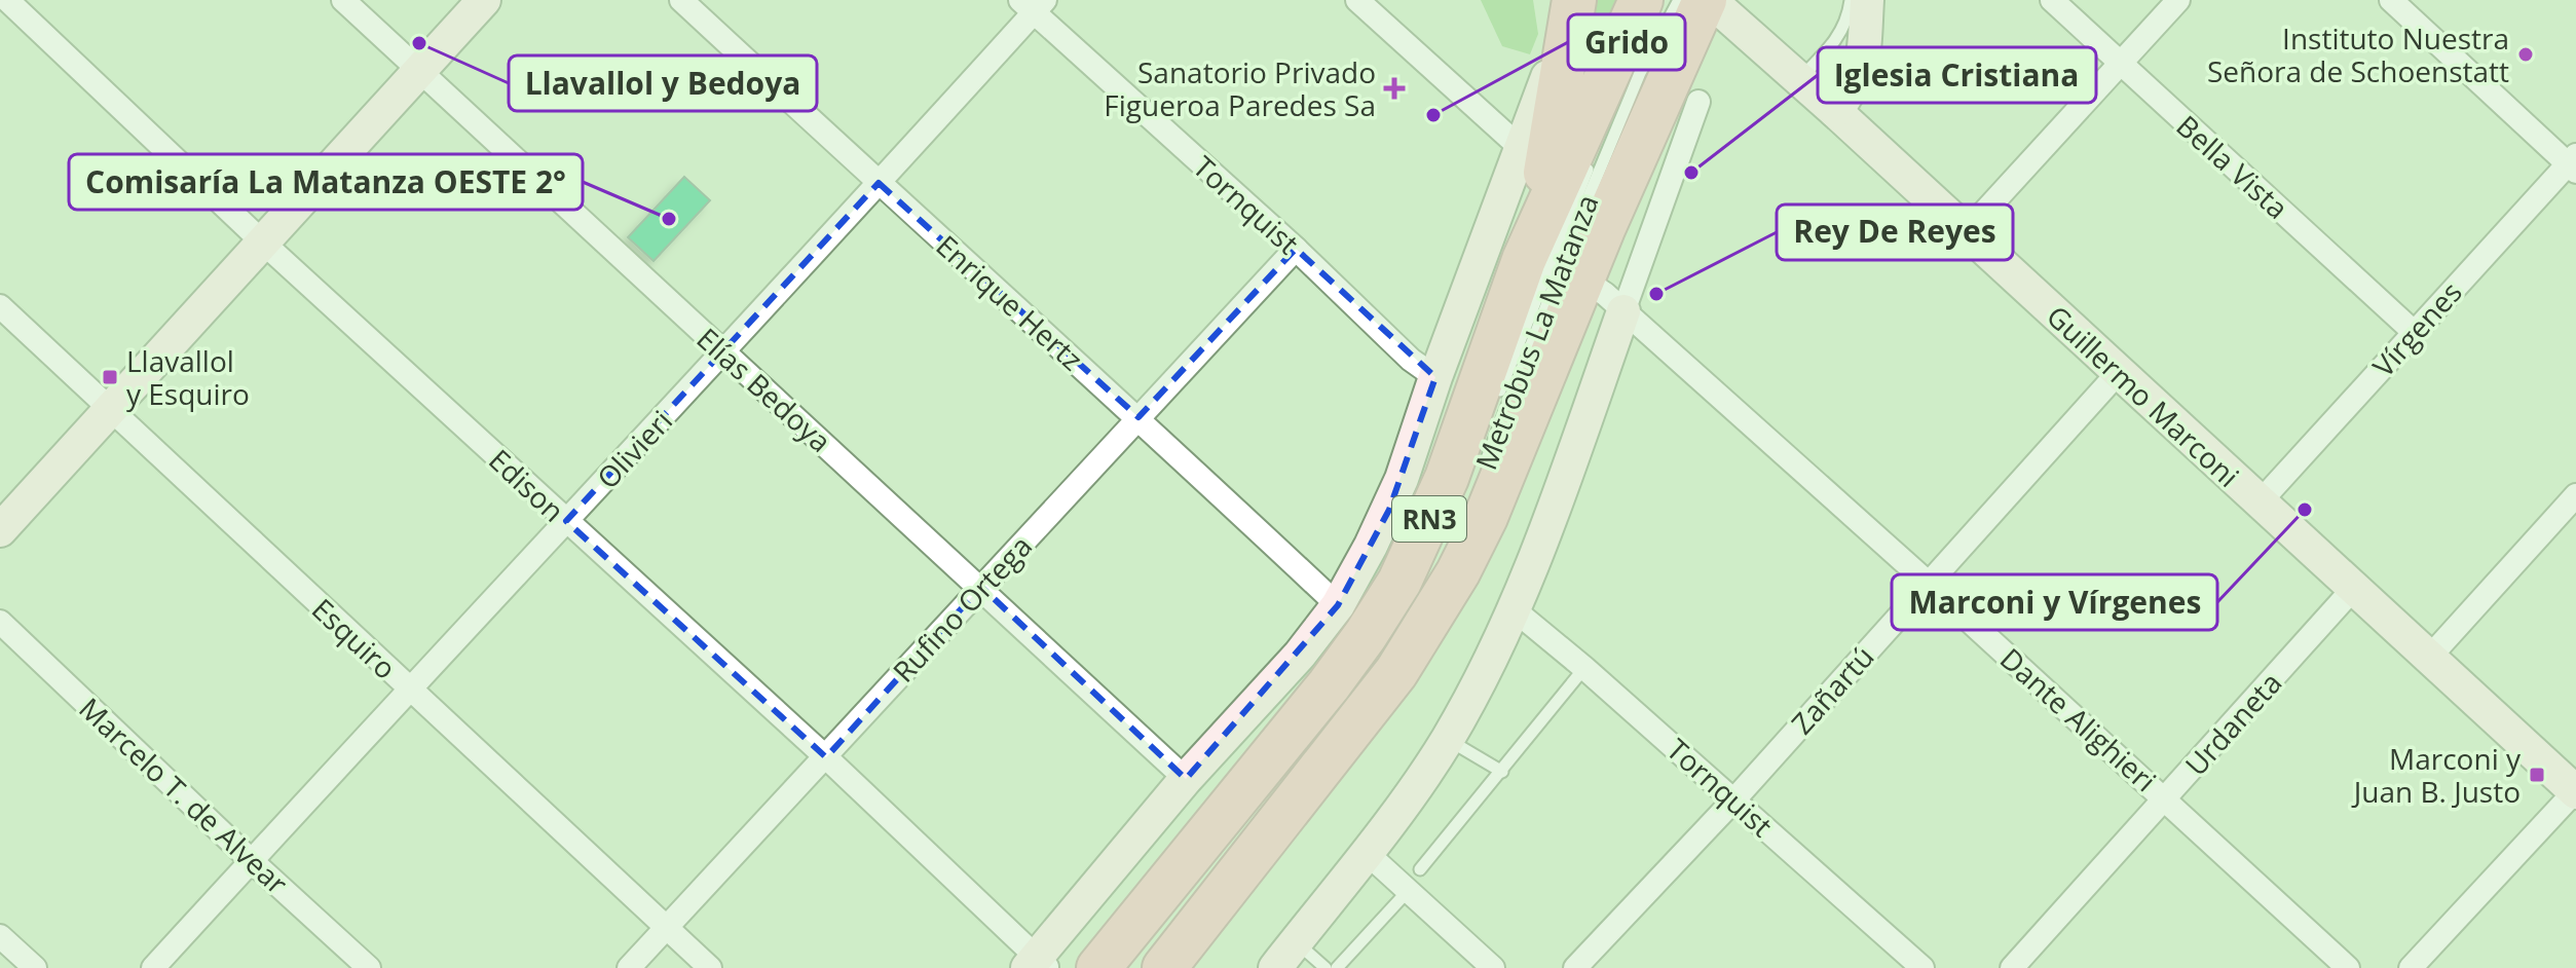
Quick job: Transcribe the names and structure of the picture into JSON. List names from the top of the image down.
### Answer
{
  "streets": {
    "highway": ["RN3"],
    "street": [
      "Bella Vista",
      "Tornquist",
      "Enrique Hertz",
      "Vírgenes",
      "Elías Bedoya",
      "Guillermo Marconi",
      "Olivieri",
      "Edison",
      "Rufino Ortega",
      "Esquiro",
      "Zañartú",
      "Dante Alighieri",
      "Urdaneta",
      "Marcelo T. de Alvear"
    ],
    "lane": ["Metrobus La Matanza"]
  },
  "crossings": [
    ["Bella Vista", "Vírgenes"],
    ["Tornquist", "Olivieri"],
    ["Tornquist", "Rufino Ortega"],
    ["Tornquist", "Zañartú"],
    ["Enrique Hertz", "Olivieri"],
    ["Enrique Hertz", "Rufino Ortega"],
    ["Vírgenes", "Guillermo Marconi"],
    ["Elías Bedoya", "Olivieri"],
    ["Elías Bedoya", "Rufino Ortega"],
    ["Guillermo Marconi", "RN3"],
    ["Guillermo Marconi", "Zañartú"],
    ["Guillermo Marconi", "Urdaneta"],
    ["Olivieri", "Edison"],
    ["Olivieri", "Esquiro"],
    ["Olivieri", "Marcelo T. de Alvear"],
    ["Edison", "Rufino Ortega"],
    ["RN3", "Dante Alighieri"],
    ["Rufino Ortega", "Esquiro"],
    ["Zañartú", "Dante Alighieri"],
    ["Dante Alighieri", "Urdaneta"]
  ],
  "places": {
    "other": [
      "Llavallol y Bedoya",
      "Instituto Nuestra Señora de Schoenstatt",
      "Grido",
      "Iglesia Cristiana",
      "Comisaría La Matanza OESTE 2°",
      "Rey De Reyes",
      "Marconi y Vírgenes"
    ],
    "health": ["Sanatorio Privado Figueroa Paredes Sa"],
    "transit": ["Llavallol y Esquiro", "Marconi y Juan B. Justo"]
  }
}
